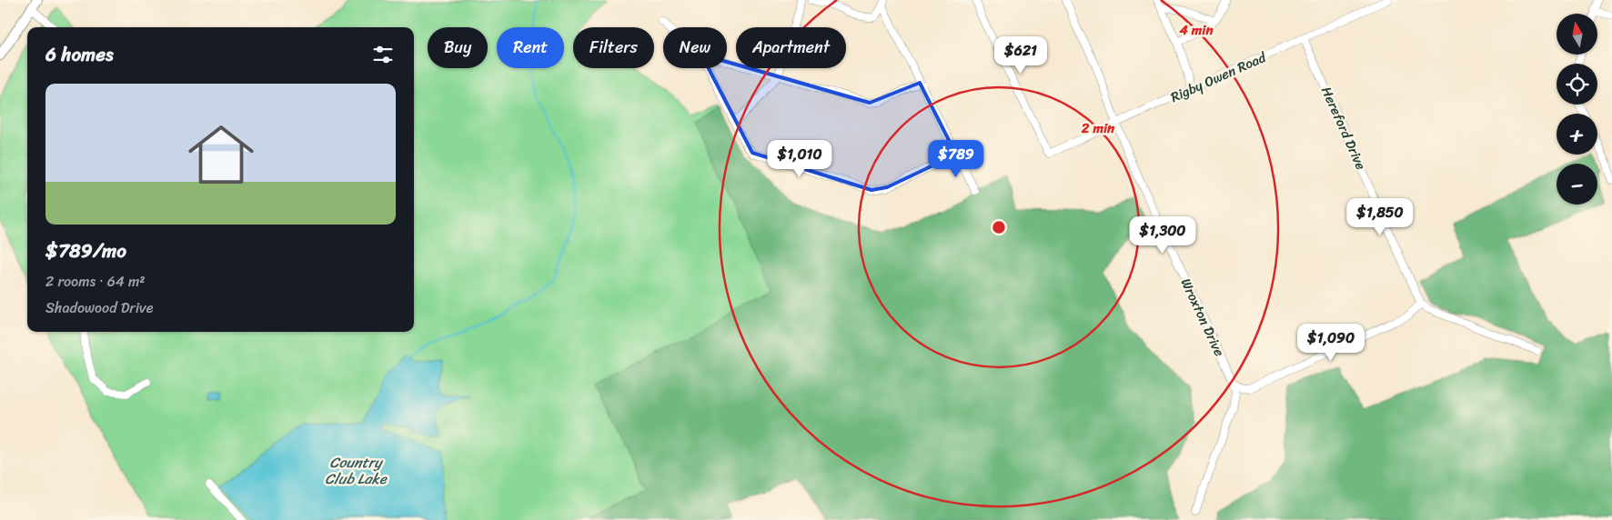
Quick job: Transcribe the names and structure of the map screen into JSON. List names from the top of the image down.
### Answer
{
  "streets": {
    "street": ["Rigby Owen Road", "Hereford Drive", "Wroxton Drive"]
  },
  "crossings": [
    ["Rigby Owen Road", "Hereford Drive"],
    ["Rigby Owen Road", "Wroxton Drive"]
  ],
  "water": ["Country Club Lake"],
  "north": "top",
  "page": {
    "map_buttons": ["+", "−"],
    "chip": [
      "Buy",
      "Rent",
      "Filters",
      "New",
      "Apartment"
    ],
    "heading": "6 homes",
    "price": [
      "$621",
      "$1,010",
      "$789",
      "$1,850",
      "$1,300",
      "$1,090"
    ],
    "list": [
      {
        "name": "$789/mo",
        "note": "2 rooms · 64 m² · Shadowood Drive"
      }
    ]
  },
  "rings": ["4 min", "2 min"]
}
